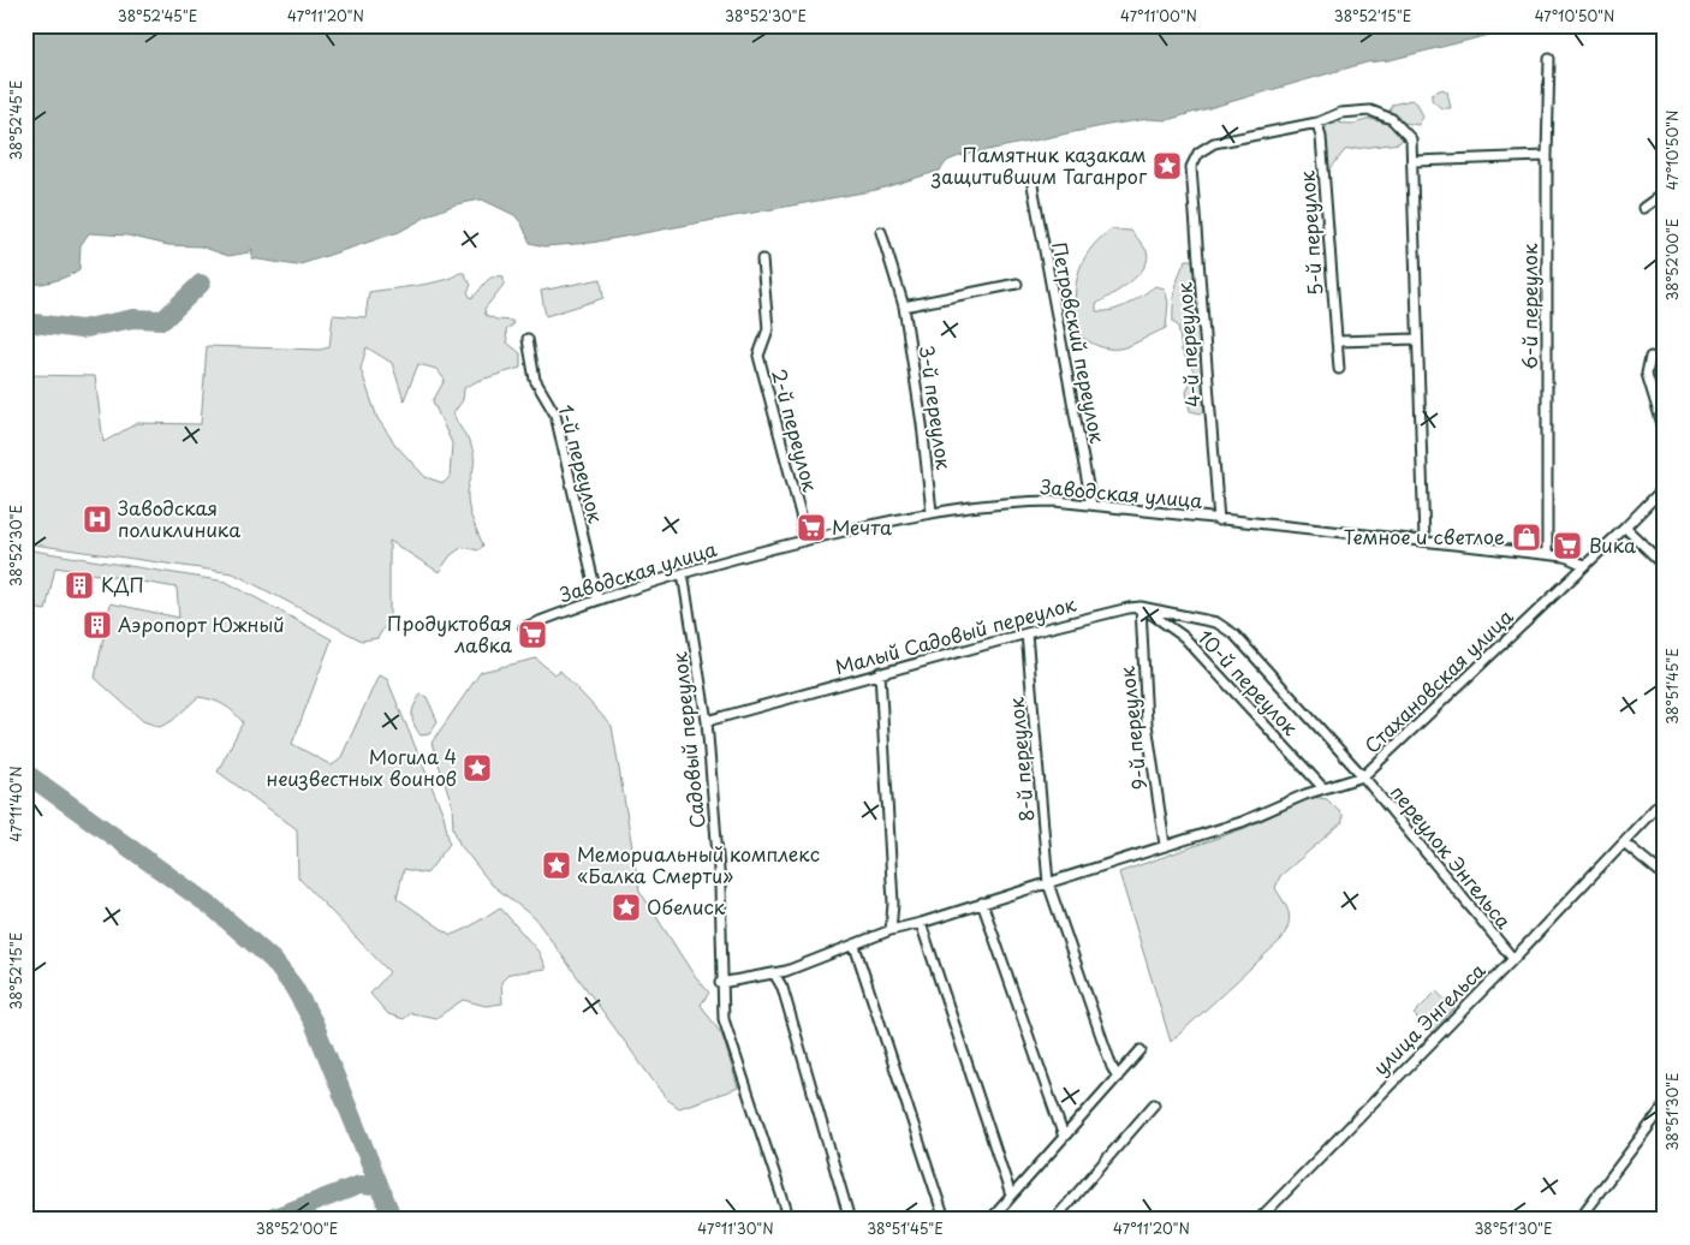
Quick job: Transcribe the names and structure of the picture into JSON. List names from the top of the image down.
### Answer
{
  "streets": {
    "street": [
      "5-й переулок",
      "6-й переулок",
      "Петровский переулок",
      "4-й переулок",
      "3-й переулок",
      "2-й переулок",
      "1-й переулок",
      "Заводская улица",
      "Малый Садовый переулок",
      "Стахановская улица",
      "10-й переулок",
      "9-й переулок",
      "Садовый переулок",
      "8-й переулок",
      "переулок Энгельса",
      "улица Энгельса"
    ]
  },
  "crossings": [
    ["5-й переулок", "4-й переулок"],
    ["6-й переулок", "Заводская улица"],
    ["Петровский переулок", "Заводская улица"],
    ["4-й переулок", "Заводская улица"],
    ["3-й переулок", "Заводская улица"],
    ["2-й переулок", "Заводская улица"],
    ["1-й переулок", "Заводская улица"],
    ["Заводская улица", "Стахановская улица"],
    ["Заводская улица", "Садовый переулок"],
    ["Малый Садовый переулок", "Стахановская улица"],
    ["Малый Садовый переулок", "10-й переулок"],
    ["Малый Садовый переулок", "9-й переулок"],
    ["Малый Садовый переулок", "Садовый переулок"],
    ["Малый Садовый переулок", "8-й переулок"],
    ["Стахановская улица", "переулок Энгельса"],
    ["10-й переулок", "9-й переулок"],
    ["переулок Энгельса", "улица Энгельса"]
  ],
  "places": {
    "place": [
      "Памятник казакам защитившим Таганрог",
      "Могила 4 неизвестных воинов",
      "Мемориальный комплекс «Балка Смерти»",
      "Обелиск"
    ],
    "hospital": ["Заводская поликлиника"],
    "supermarket": ["Мечта", "Вика", "Продуктовая лавка"],
    "shop": ["Темное и светлое"],
    "building": ["КДП", "Аэропорт Южный"]
  },
  "coordinates": [
    "38°52'45\"E",
    "47°11'20\"N",
    "38°52'30\"E",
    "47°11'00\"N",
    "38°52'15\"E",
    "47°10'50\"N",
    "38°52'00\"E",
    "38°51'45\"E",
    "47°11'40\"N",
    "38°51'30\"E",
    "47°11'30\"N"
  ]
}
